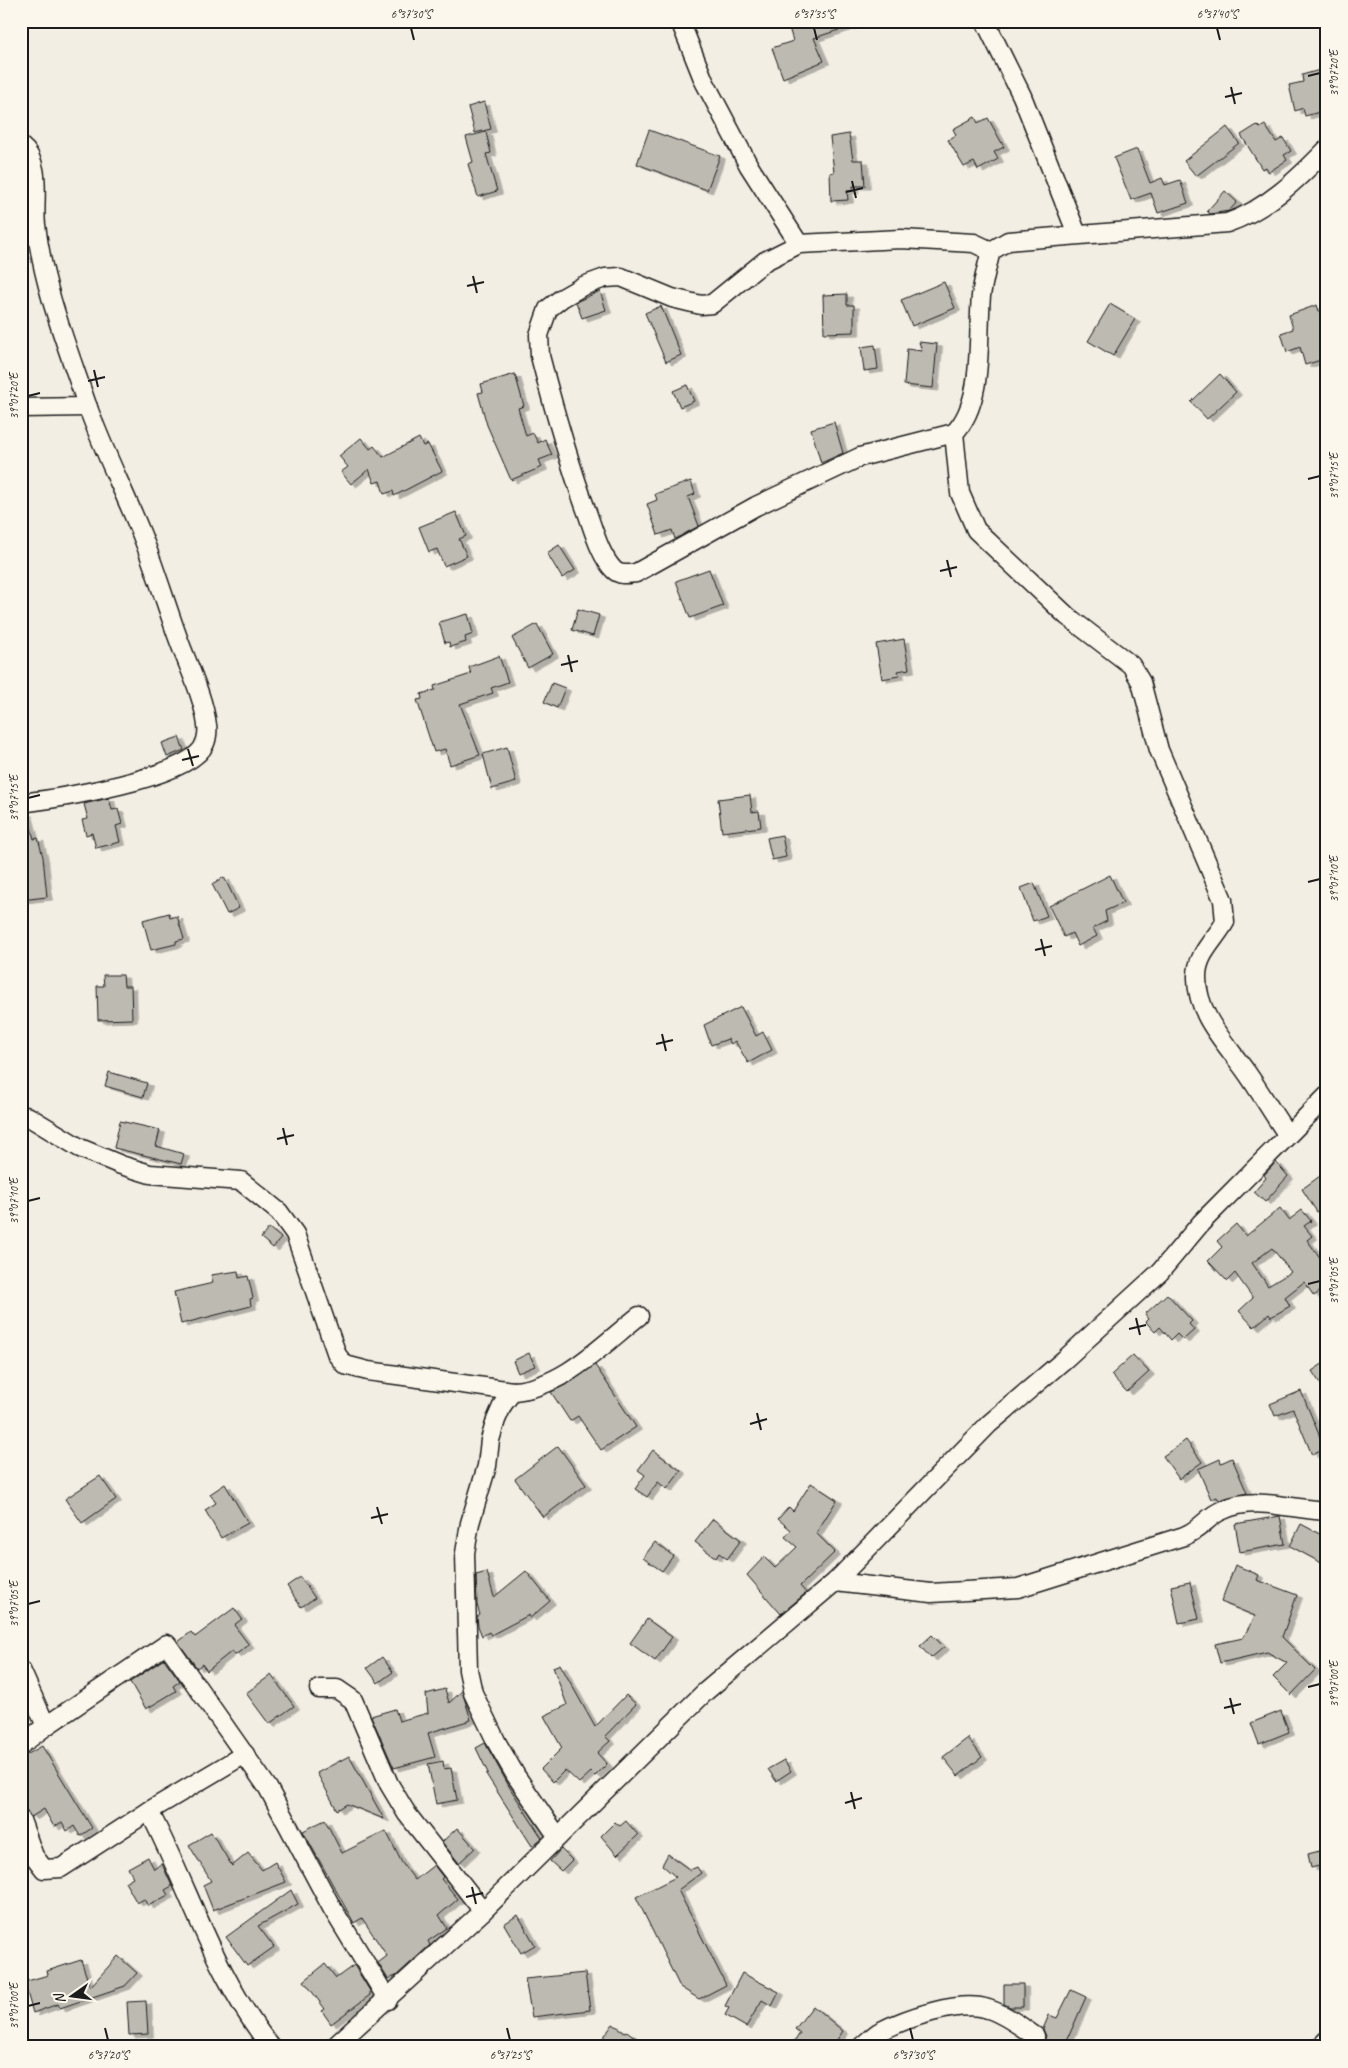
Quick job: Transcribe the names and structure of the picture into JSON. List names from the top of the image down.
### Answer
{
  "north": "left",
  "coordinates": [
    "6°37'30\"S",
    "6°37'35\"S",
    "6°37'40\"S",
    "39°07'20\"E",
    "39°07'15\"E",
    "39°07'10\"E",
    "39°07'05\"E",
    "39°07'00\"E",
    "6°37'20\"S",
    "6°37'25\"S"
  ]
}
